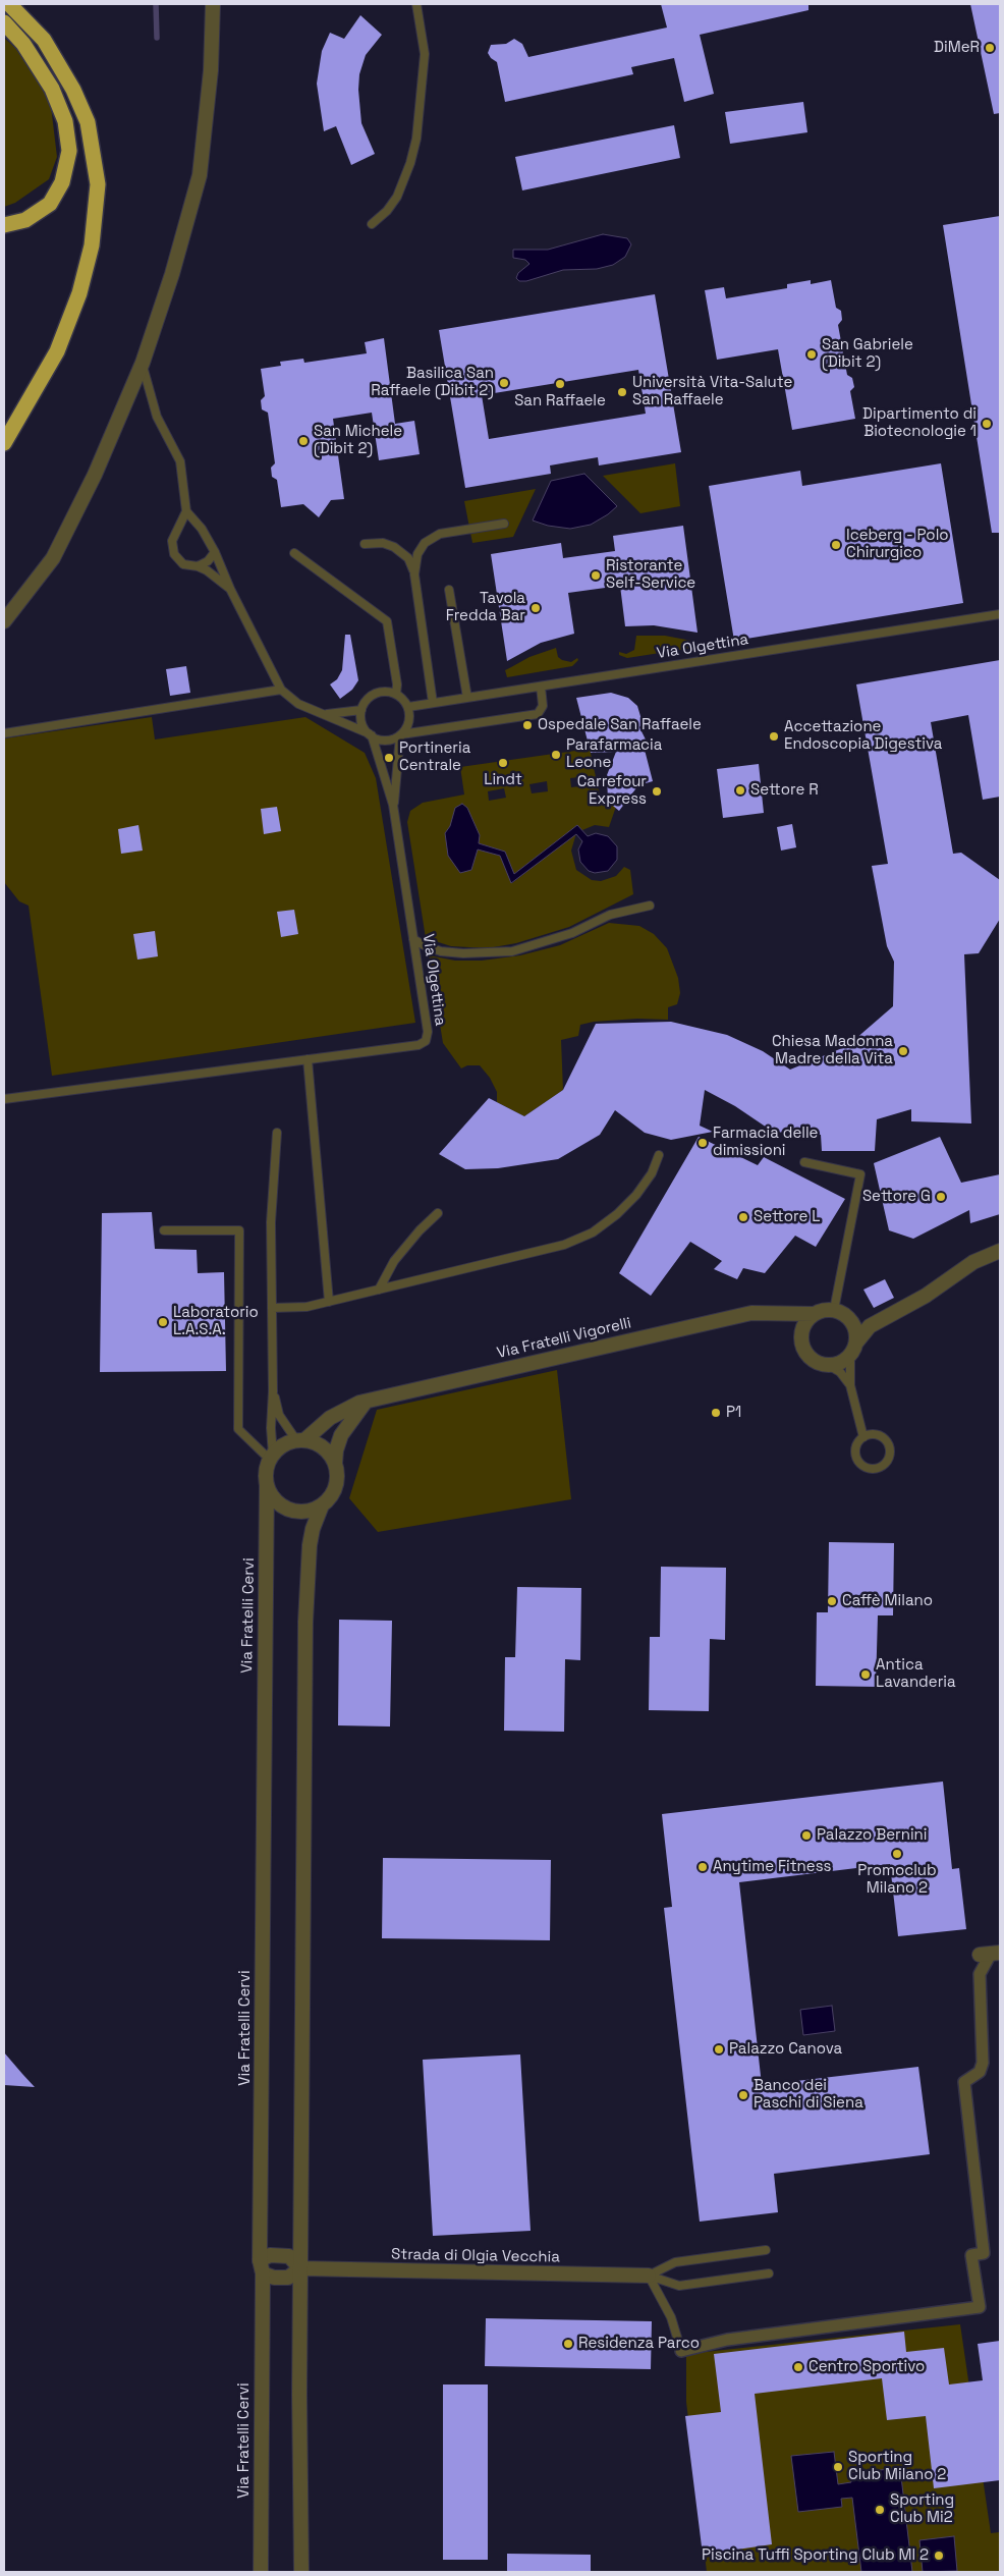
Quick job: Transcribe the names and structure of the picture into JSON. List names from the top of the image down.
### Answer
{
  "streets": {
    "street": ["Via Fratelli Vigorelli", "Via Fratelli Cervi", "Strada di Olgia Vecchia"],
    "lane": ["Via Olgettina"]
  },
  "crossings": [
    ["Via Fratelli Vigorelli", "Via Fratelli Cervi"]
  ],
  "places": [
    "DiMeR",
    "San Gabriele (Dibit 2)",
    "Basilica San Raffaele (Dibit 2)",
    "San Raffaele",
    "Università Vita-Salute San Raffaele",
    "Dipartimento di Biotecnologie 1",
    "San Michele (Dibit 2)",
    "Iceberg - Polo Chirurgico",
    "Ristorante Self-Service",
    "Tavola Fredda Bar",
    "Ospedale San Raffaele",
    "Accettazione Endoscopia Digestiva",
    "Parafarmacia Leone",
    "Portineria Centrale",
    "Lindt",
    "Settore R",
    "Carrefour Express",
    "Chiesa Madonna Madre della Vita",
    "Farmacia delle dimissioni",
    "Settore G",
    "Settore L",
    "Laboratorio L.A.S.A.",
    "P1",
    "Caffè Milano",
    "Antica Lavanderia",
    "Palazzo Bernini",
    "Promoclub Milano 2",
    "Anytime Fitness",
    "Palazzo Canova",
    "Banco dei Paschi di Siena",
    "Residenza Parco",
    "Centro Sportivo",
    "Sporting Club Milano 2",
    "Sporting Club Mi2",
    "Piscina Tuffi Sporting Club MI 2"
  ]
}
